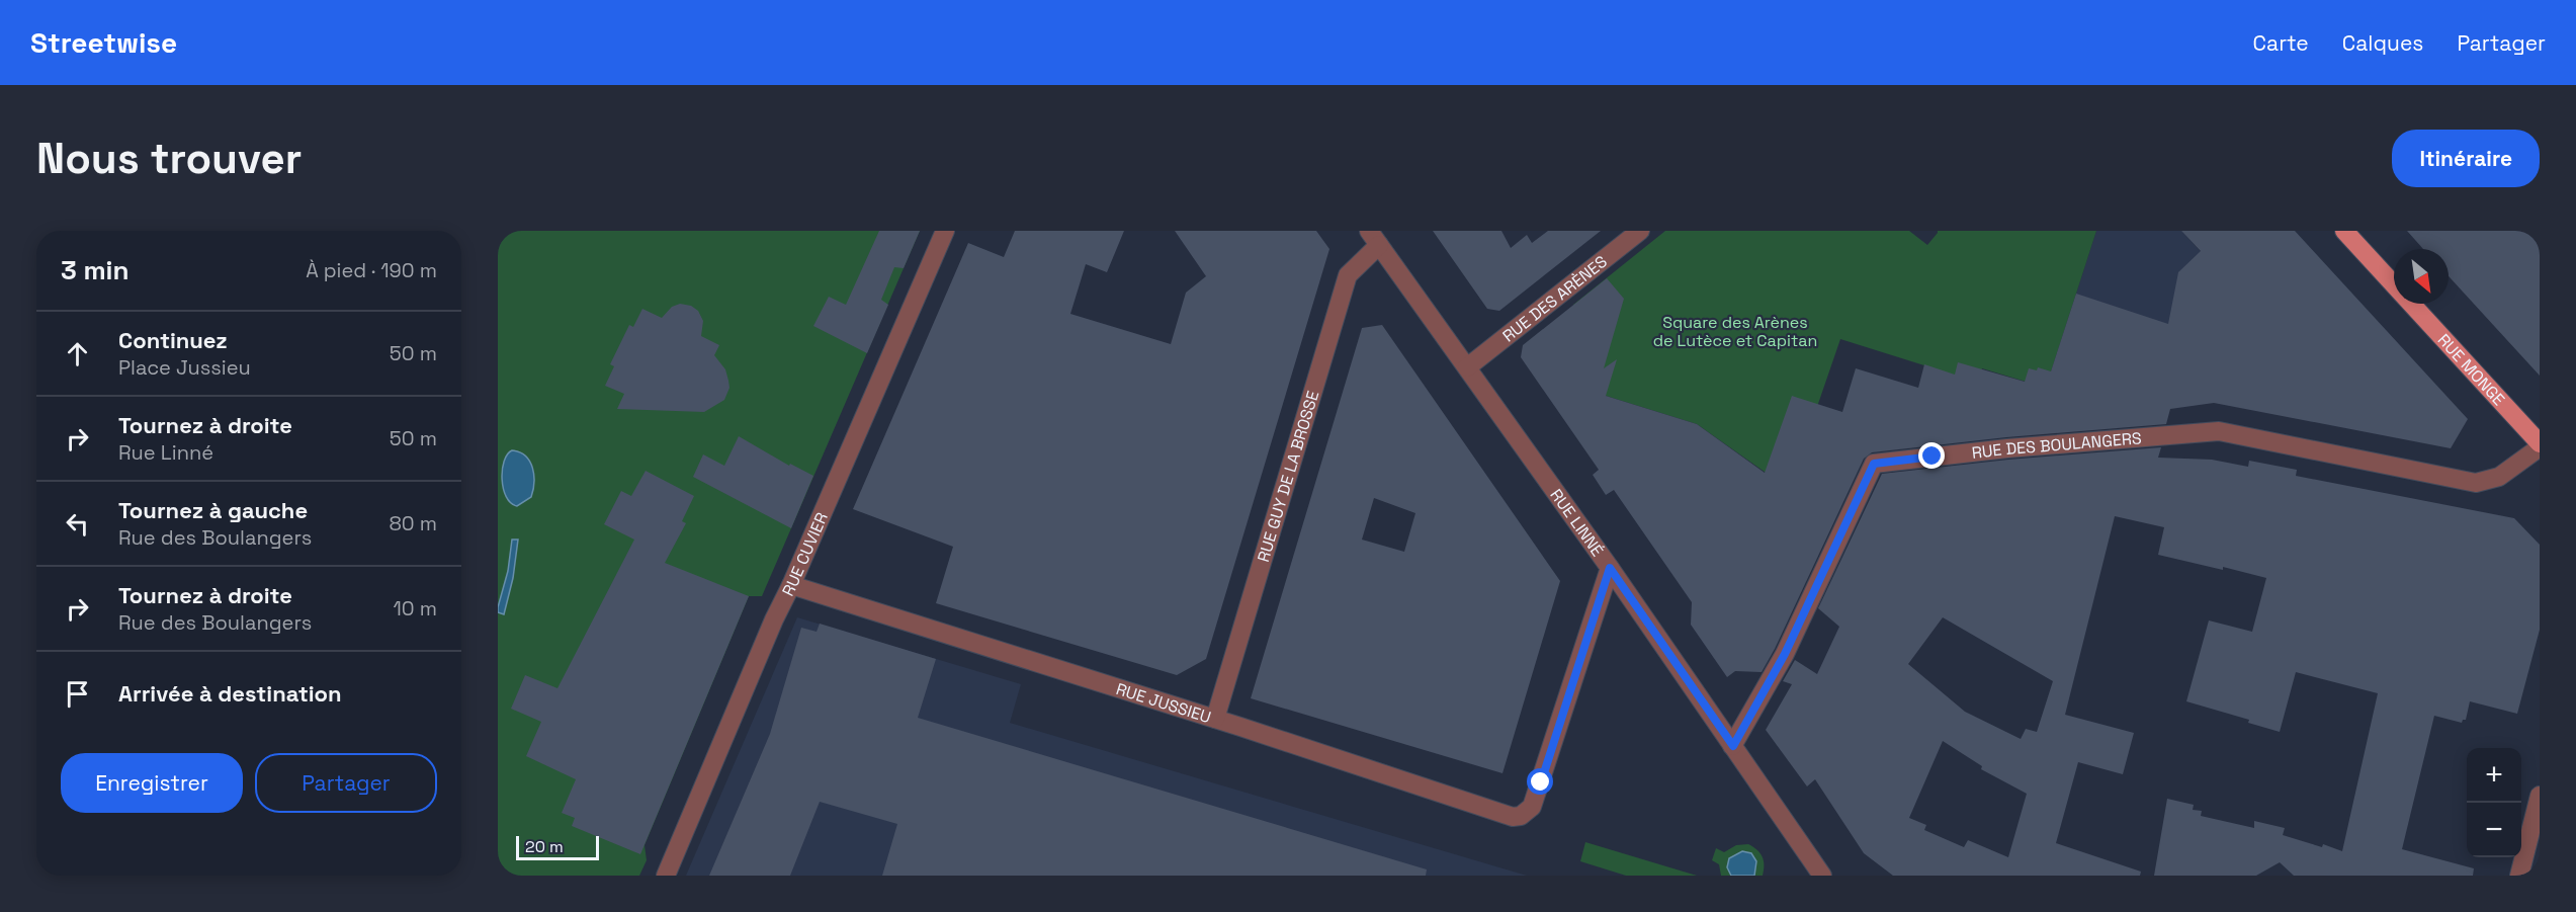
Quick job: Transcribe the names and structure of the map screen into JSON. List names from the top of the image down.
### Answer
{
  "streets": {
    "main road": ["RUE MONGE"],
    "street": [
      "RUE DES ARÈNES",
      "RUE DES BOULANGERS",
      "RUE GUY DE LA BROSSE",
      "RUE LINNÉ",
      "RUE CUVIER",
      "RUE JUSSIEU"
    ]
  },
  "crossings": [
    ["RUE DES ARÈNES", "RUE LINNÉ"],
    ["RUE MONGE", "RUE DES BOULANGERS"],
    ["RUE DES BOULANGERS", "RUE LINNÉ"],
    ["RUE GUY DE LA BROSSE", "RUE LINNÉ"],
    ["RUE GUY DE LA BROSSE", "RUE JUSSIEU"],
    ["RUE LINNÉ", "RUE JUSSIEU"],
    ["RUE CUVIER", "RUE JUSSIEU"]
  ],
  "parks": ["Square des Arènes de Lutèce et Capitan"],
  "scale_bar": "20 m",
  "north": "bottom right",
  "page": {
    "header": "Streetwise",
    "nav": ["Carte", "Calques", "Partager"],
    "buttons": [
      "Itinéraire",
      ["Enregistrer", "Partager"]
    ],
    "title": "Nous trouver",
    "heading": ["3 min", "À pied · 190 m"],
    "list": [
      ["Continuez", "Place Jussieu", "50 m"],
      ["Tournez à droite", "Rue Linné", "50 m"],
      ["Tournez à gauche", "Rue des Boulangers", "80 m"],
      ["Tournez à droite", "Rue des Boulangers", "10 m"],
      "Arrivée à destination"
    ],
    "map_buttons": ["+", "−"],
    "scale": "20 m"
  }
}
